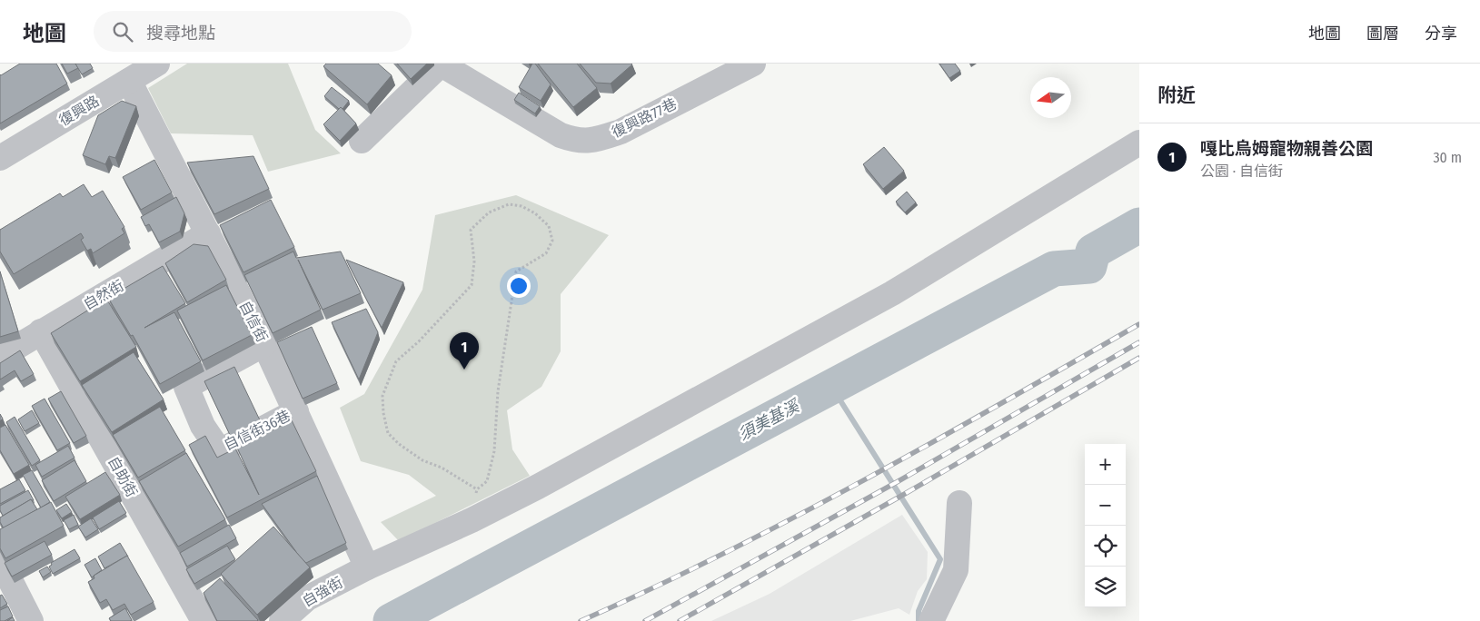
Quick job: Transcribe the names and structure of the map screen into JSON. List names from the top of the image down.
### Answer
{
  "streets": {
    "street": [
      "復興路",
      "復興路77巷",
      "自然街",
      "自信街",
      "自信街36巷",
      "自助街",
      "自強街"
    ]
  },
  "crossings": [
    ["復興路", "自信街"],
    ["自然街", "自信街"],
    ["自然街", "自助街"],
    ["自信街", "自信街36巷"],
    ["自信街", "自強街"]
  ],
  "water": ["須美基溪"],
  "north": "left",
  "page": {
    "header": "地圖",
    "search": "搜尋地點",
    "nav": ["地圖", "圖層", "分享"],
    "heading": "附近",
    "list": [
      {
        "mark": "1",
        "name": "嘎比烏姆寵物親善公園",
        "note": "公園 · 自信街",
        "value": "30 m"
      }
    ],
    "pins": "1",
    "map_buttons": ["+", "−"]
  }
}
